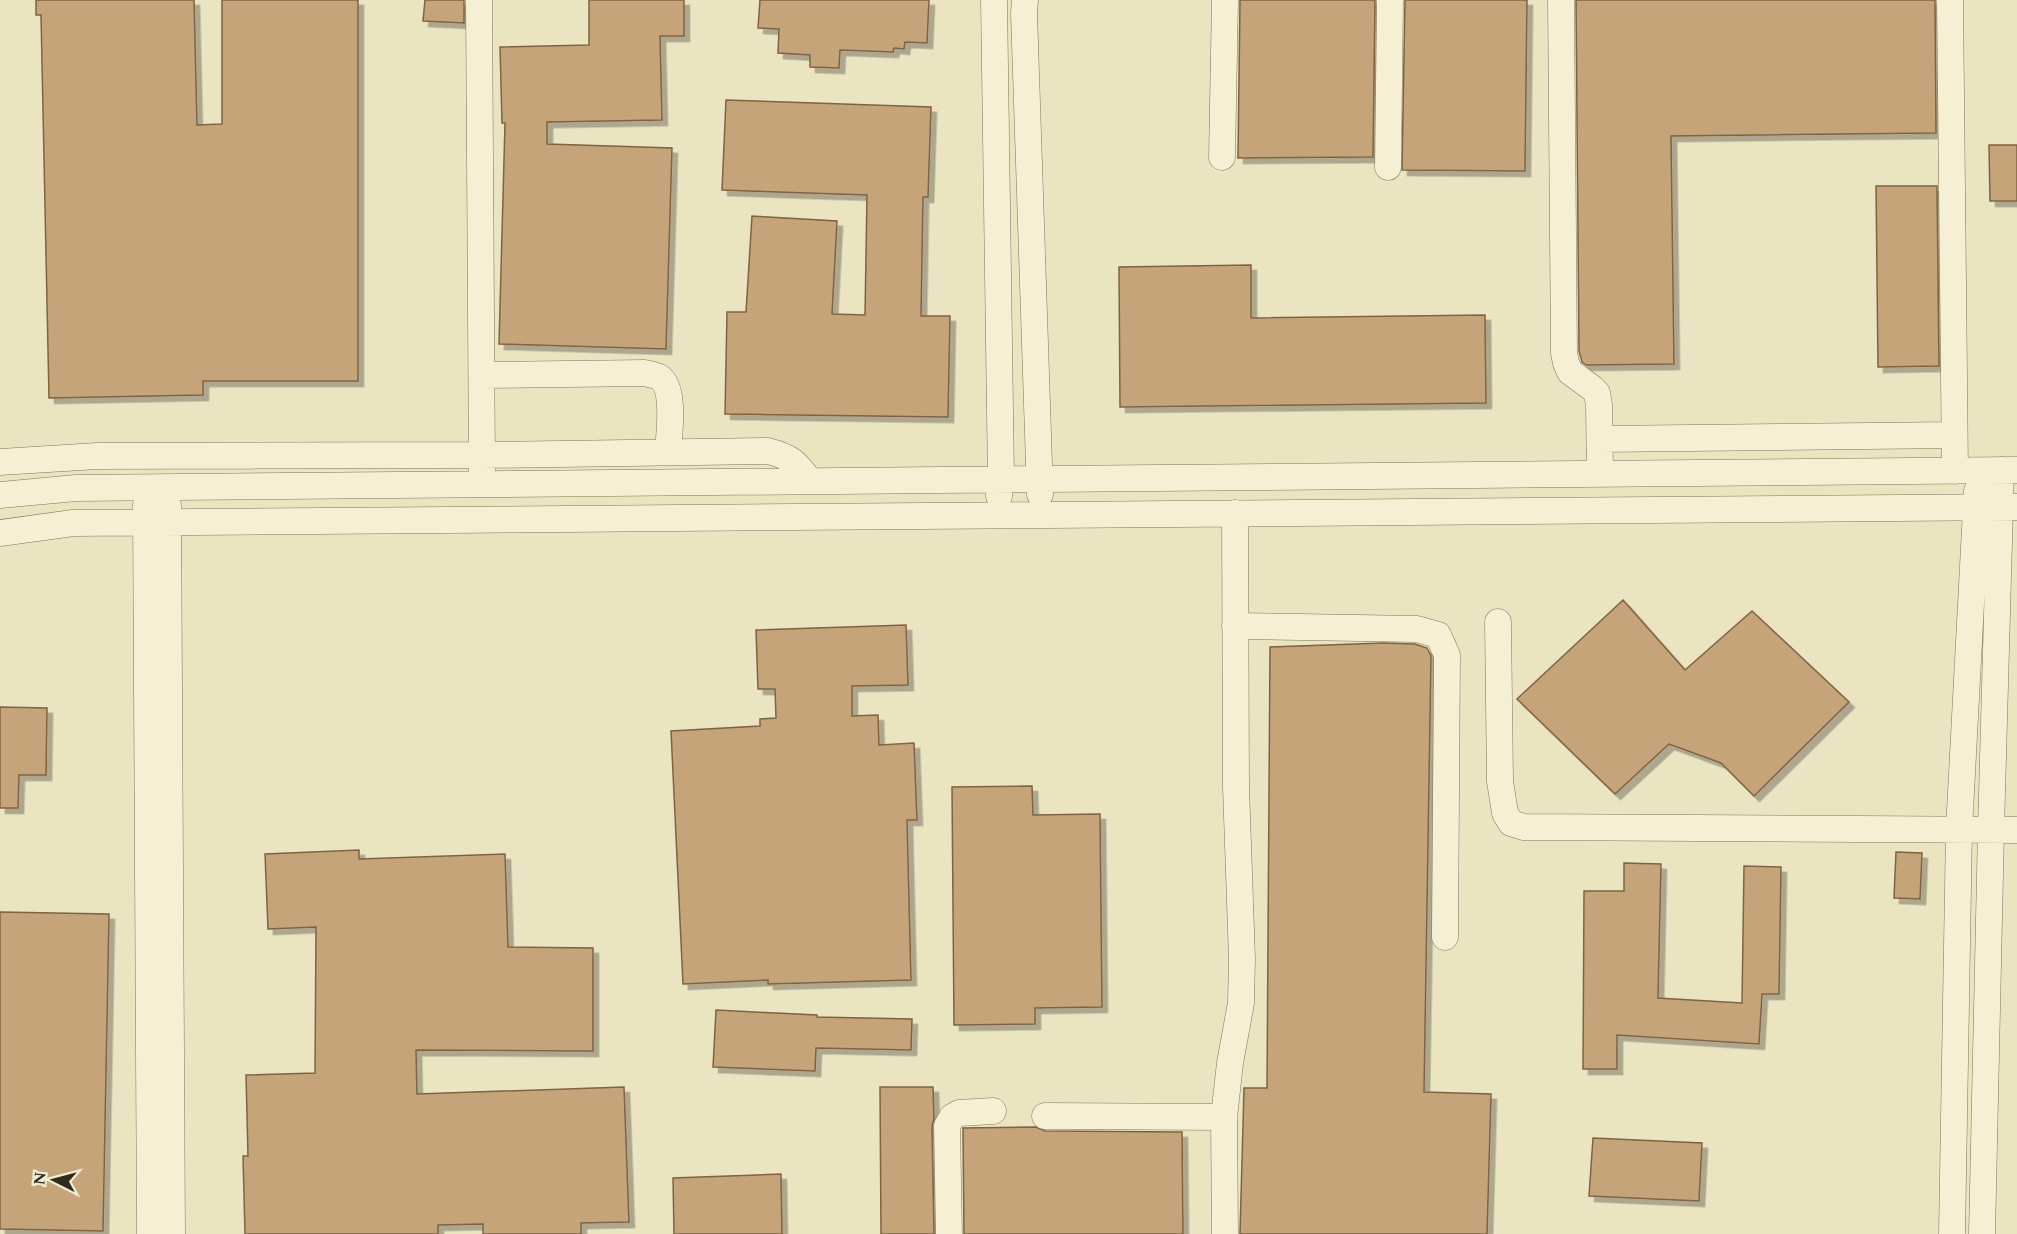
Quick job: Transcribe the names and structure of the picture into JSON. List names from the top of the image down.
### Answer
{
  "north": "left"
}
